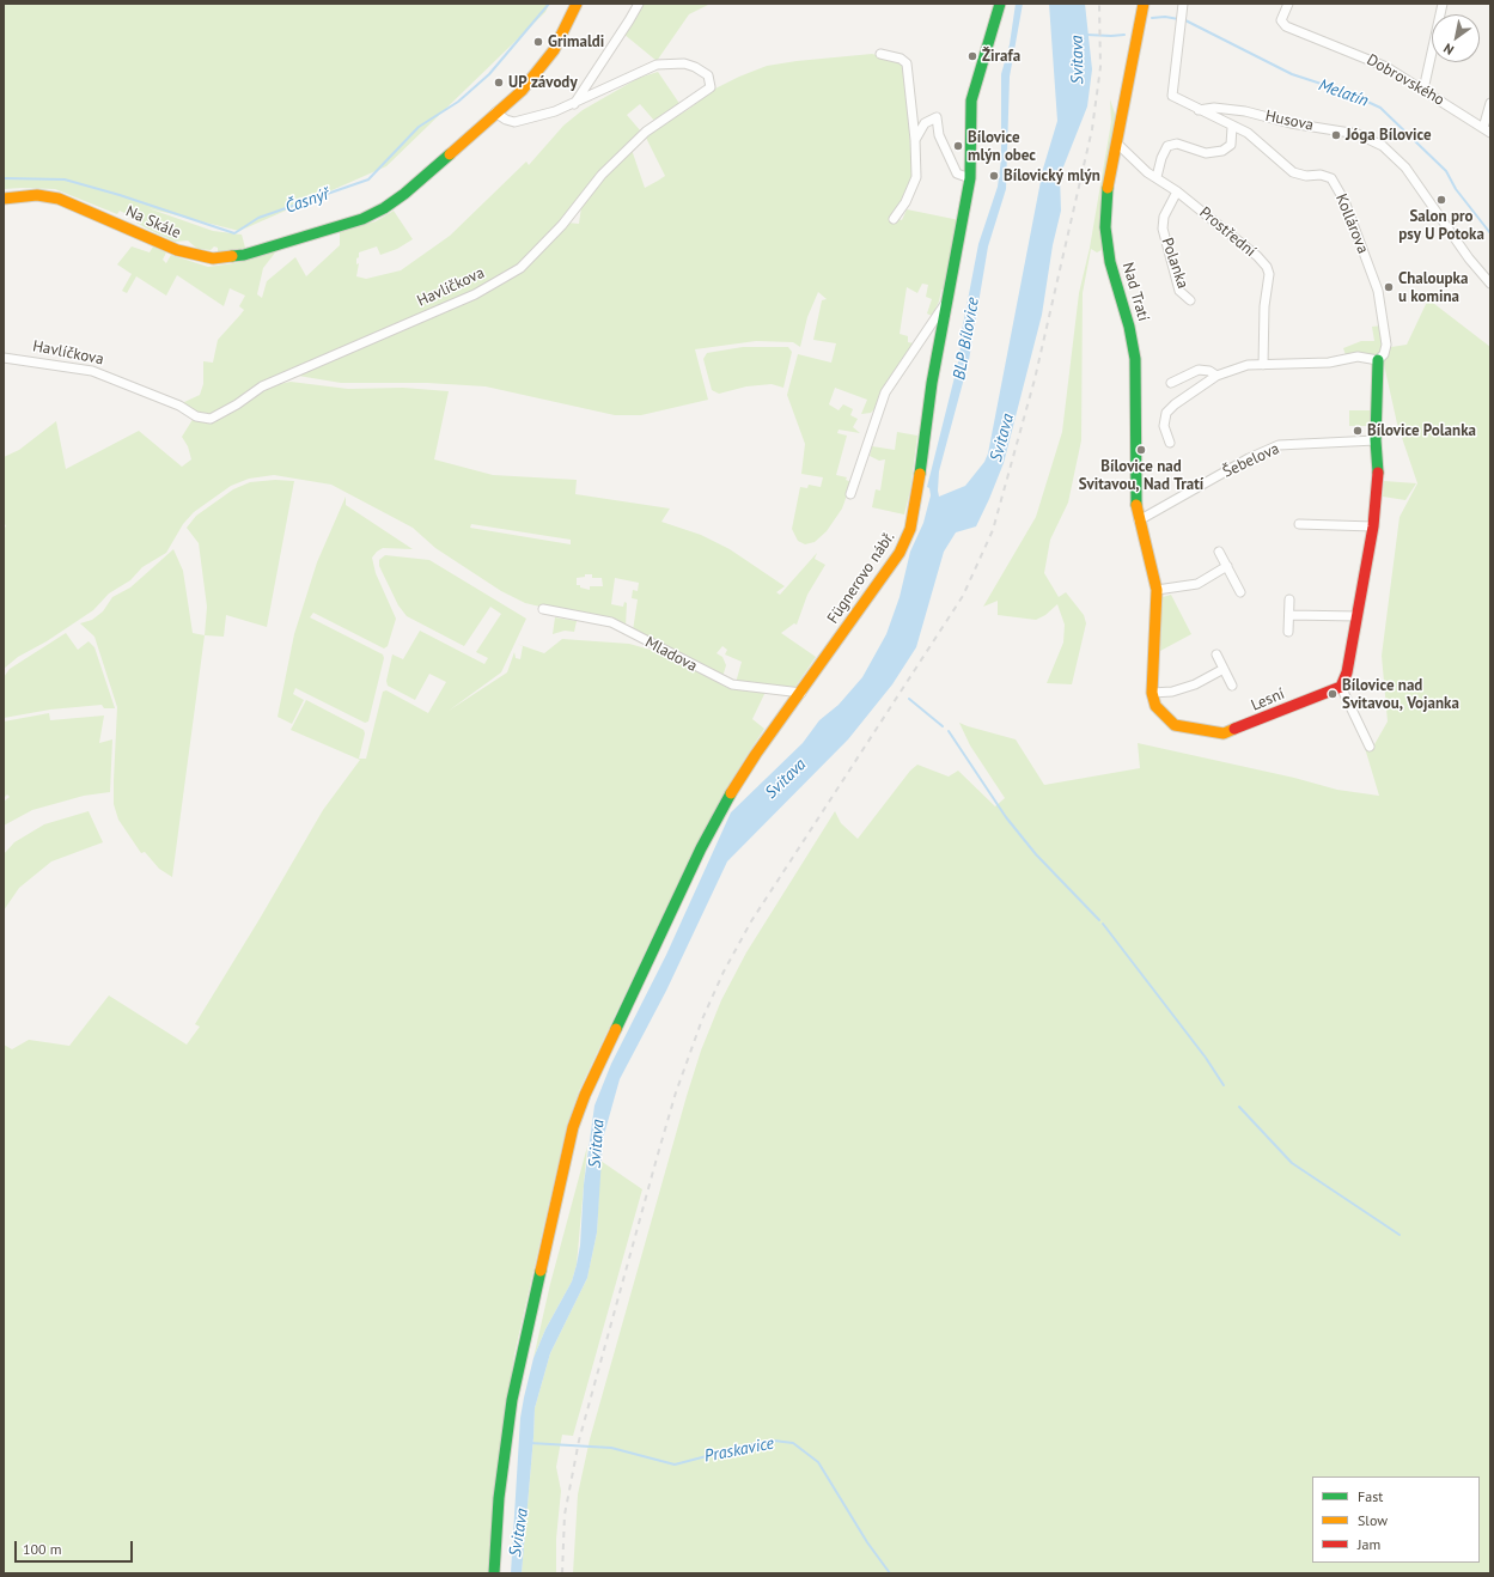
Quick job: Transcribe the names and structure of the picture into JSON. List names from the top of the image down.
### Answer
{
  "streets": {
    "street": [
      "Dobrovského",
      "Husova",
      "Na Skále",
      "Kollárova",
      "Prostřední",
      "Polanka",
      "Havlíčkova",
      "Nad Tratí",
      "Šebelova",
      "Fügnerovo nábř.",
      "Mladova",
      "Lesní"
    ]
  },
  "crossings": [
    ["Husova", "Kollárova"],
    ["Na Skále", "Havlíčkova"],
    ["Prostřední", "Polanka"],
    ["Nad Tratí", "Šebelova"],
    ["Nad Tratí", "Lesní"],
    ["Fügnerovo nábř.", "Mladova"]
  ],
  "water": [
    "Svitava",
    "Melatín",
    "Časnýř",
    "BLP Bílovice",
    "Praskavice"
  ],
  "places": [
    "Grimaldi",
    "Žirafa",
    "UP závody",
    "Jóga Bílovice",
    "Bílovice mlýn obec",
    "Bílovický mlýn",
    "Salon pro psy U Potoka",
    "Chaloupka u komina",
    "Bílovice Polanka",
    "Bílovice nad Svitavou, Nad Tratí",
    "Bílovice nad Svitavou, Vojanka"
  ],
  "legend": ["Fast", "Slow", "Jam"],
  "scale_bar": "100 m",
  "north": "bottom left"
}
